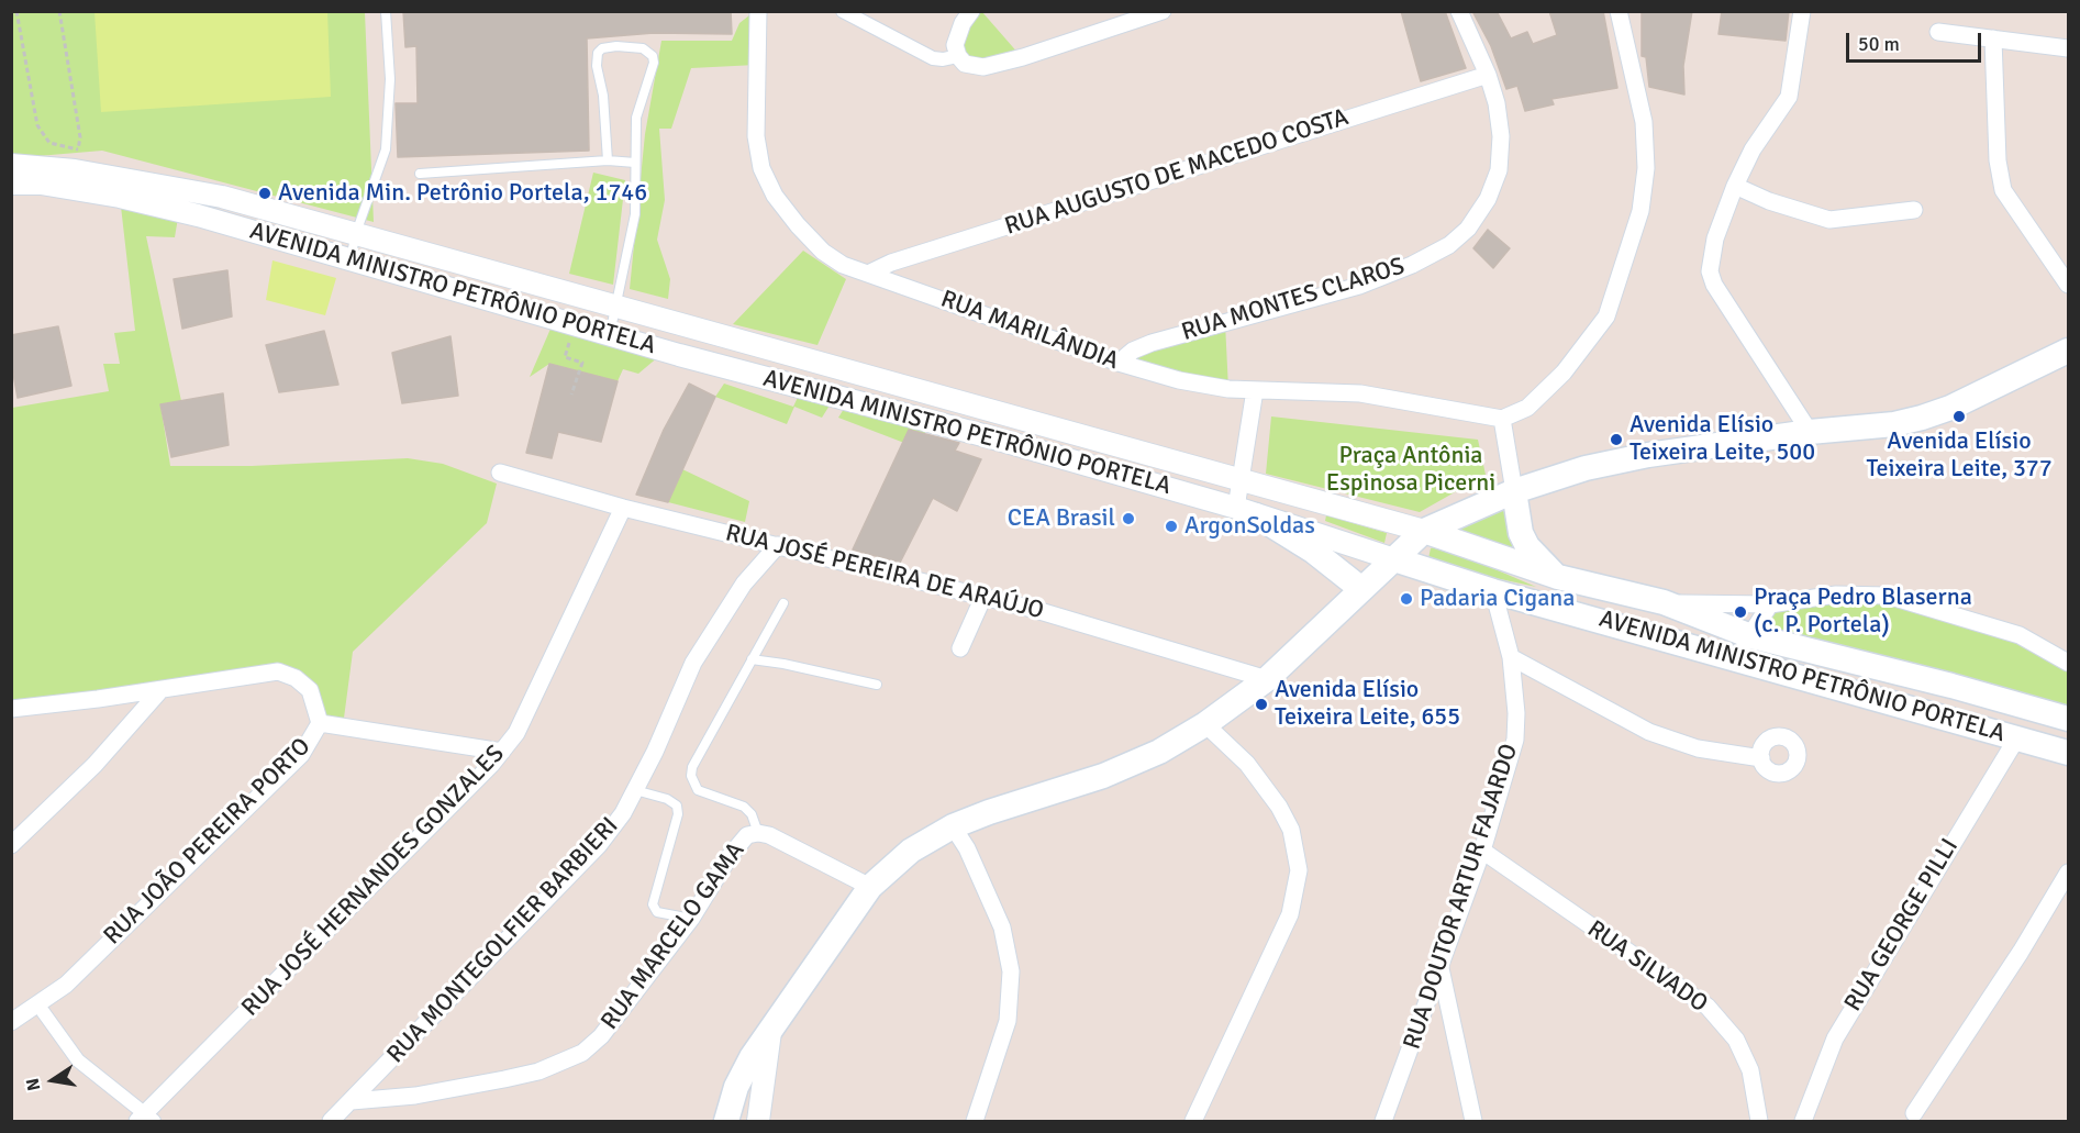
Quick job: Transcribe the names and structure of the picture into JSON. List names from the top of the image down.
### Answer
{
  "streets": {
    "main road": ["AVENIDA MINISTRO PETRÔNIO PORTELA"],
    "street": [
      "RUA AUGUSTO DE MACEDO COSTA",
      "RUA MONTES CLAROS",
      "RUA MARILÂNDIA",
      "RUA JOSÉ PEREIRA DE ARAÚJO",
      "RUA JOÃO PEREIRA PORTO",
      "RUA JOSÉ HERNANDES GONZALES",
      "RUA DOUTOR ARTUR FAJARDO",
      "RUA GEORGE PILLI",
      "RUA MARCELO GAMA",
      "RUA MONTEGOLFIER BARBIERI",
      "RUA SILVADO"
    ]
  },
  "crossings": [
    ["RUA AUGUSTO DE MACEDO COSTA", "RUA MONTES CLAROS"],
    ["RUA AUGUSTO DE MACEDO COSTA", "RUA MARILÂNDIA"],
    ["AVENIDA MINISTRO PETRÔNIO PORTELA", "RUA DOUTOR ARTUR FAJARDO"],
    ["AVENIDA MINISTRO PETRÔNIO PORTELA", "RUA GEORGE PILLI"],
    ["RUA MONTES CLAROS", "RUA MARILÂNDIA"],
    ["RUA JOSÉ PEREIRA DE ARAÚJO", "RUA JOSÉ HERNANDES GONZALES"],
    ["RUA JOSÉ PEREIRA DE ARAÚJO", "RUA MONTEGOLFIER BARBIERI"],
    ["RUA DOUTOR ARTUR FAJARDO", "RUA SILVADO"],
    ["RUA MARCELO GAMA", "RUA MONTEGOLFIER BARBIERI"]
  ],
  "parks": ["Praça Antônia Espinosa Picerni"],
  "places": [
    "Avenida Min. Petrônio Portela, 1746",
    "Avenida Elísio Teixeira Leite, 377",
    "Avenida Elísio Teixeira Leite, 500",
    "CEA Brasil",
    "ArgonSoldas",
    "Padaria Cigana",
    "Praça Pedro Blaserna (c. P. Portela)",
    "Avenida Elísio Teixeira Leite, 655"
  ],
  "scale_bar": "50 m",
  "north": "left"
}
